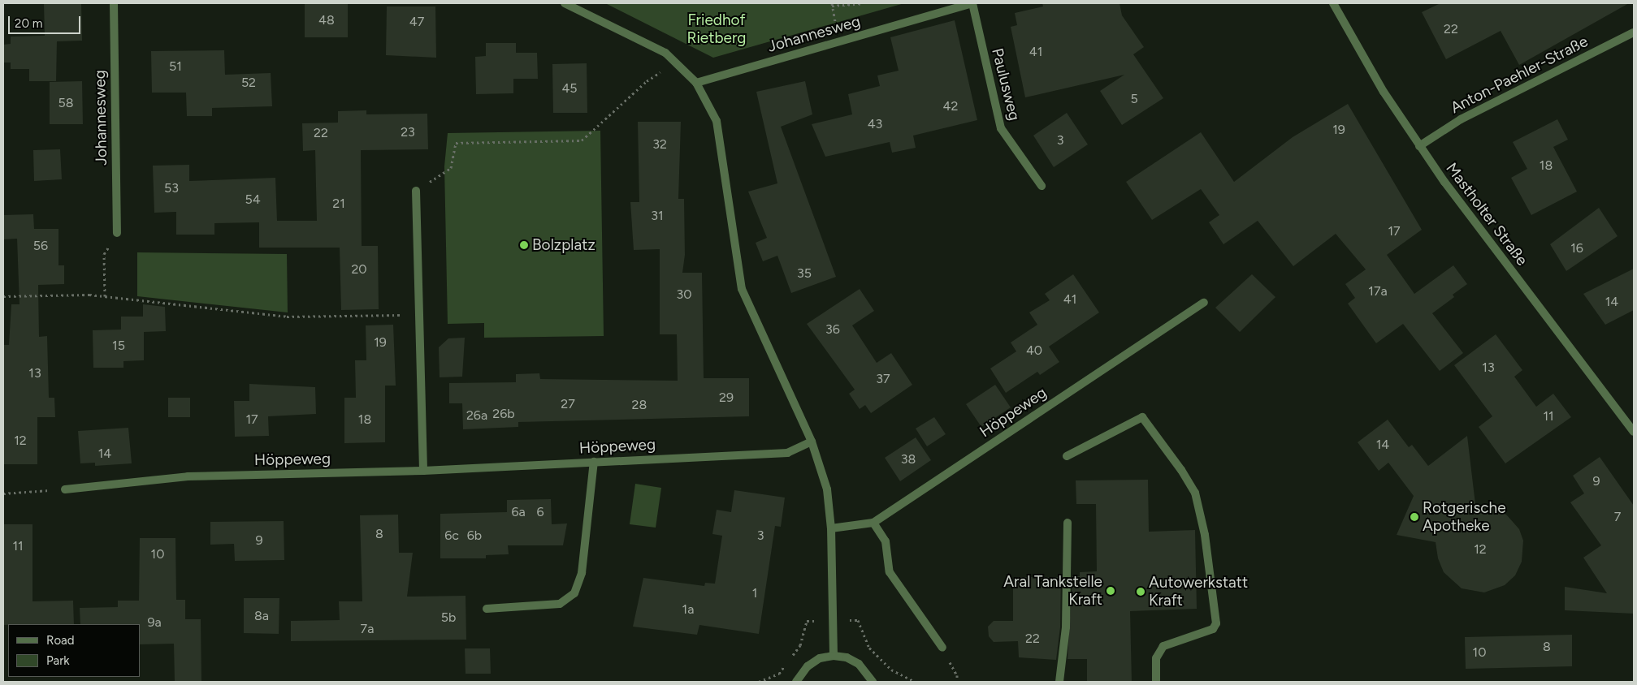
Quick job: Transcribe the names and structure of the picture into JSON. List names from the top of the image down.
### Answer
{
  "streets": {
    "street": [
      "Johannesweg",
      "Anton-Paehler-Straße",
      "Paulusweg",
      "Mastholter Straße",
      "Höppeweg"
    ]
  },
  "crossings": [
    ["Johannesweg", "Paulusweg"],
    ["Anton-Paehler-Straße", "Mastholter Straße"]
  ],
  "parks": ["Friedhof Rietberg"],
  "places": [
    "Bolzplatz",
    "Rotgerische Apotheke",
    "Aral Tankstelle Kraft",
    "Autowerkstatt Kraft"
  ],
  "house_numbers": [
    "48",
    "47",
    "22",
    "41",
    "51",
    "52",
    "45",
    "5",
    "58",
    "42",
    "43",
    "19",
    "23",
    "22",
    "3",
    "32",
    "18",
    "53",
    "54",
    "21",
    "31",
    "17",
    "56",
    "16",
    "20",
    "35",
    "17a",
    "30",
    "41",
    "14",
    "36",
    "19",
    "15",
    "40",
    "13",
    "13",
    "37",
    "29",
    "27",
    "28",
    "26b",
    "26a",
    "11",
    "17",
    "18",
    "12",
    "14",
    "14",
    "38",
    "9",
    "6a",
    "6",
    "7",
    "8",
    "6c",
    "6b",
    "3",
    "9",
    "11",
    "12",
    "10",
    "1",
    "1a",
    "8a",
    "5b",
    "9a",
    "7a",
    "22",
    "8",
    "10"
  ],
  "legend": ["Road", "Park"],
  "scale_bar": "20 m"
}
